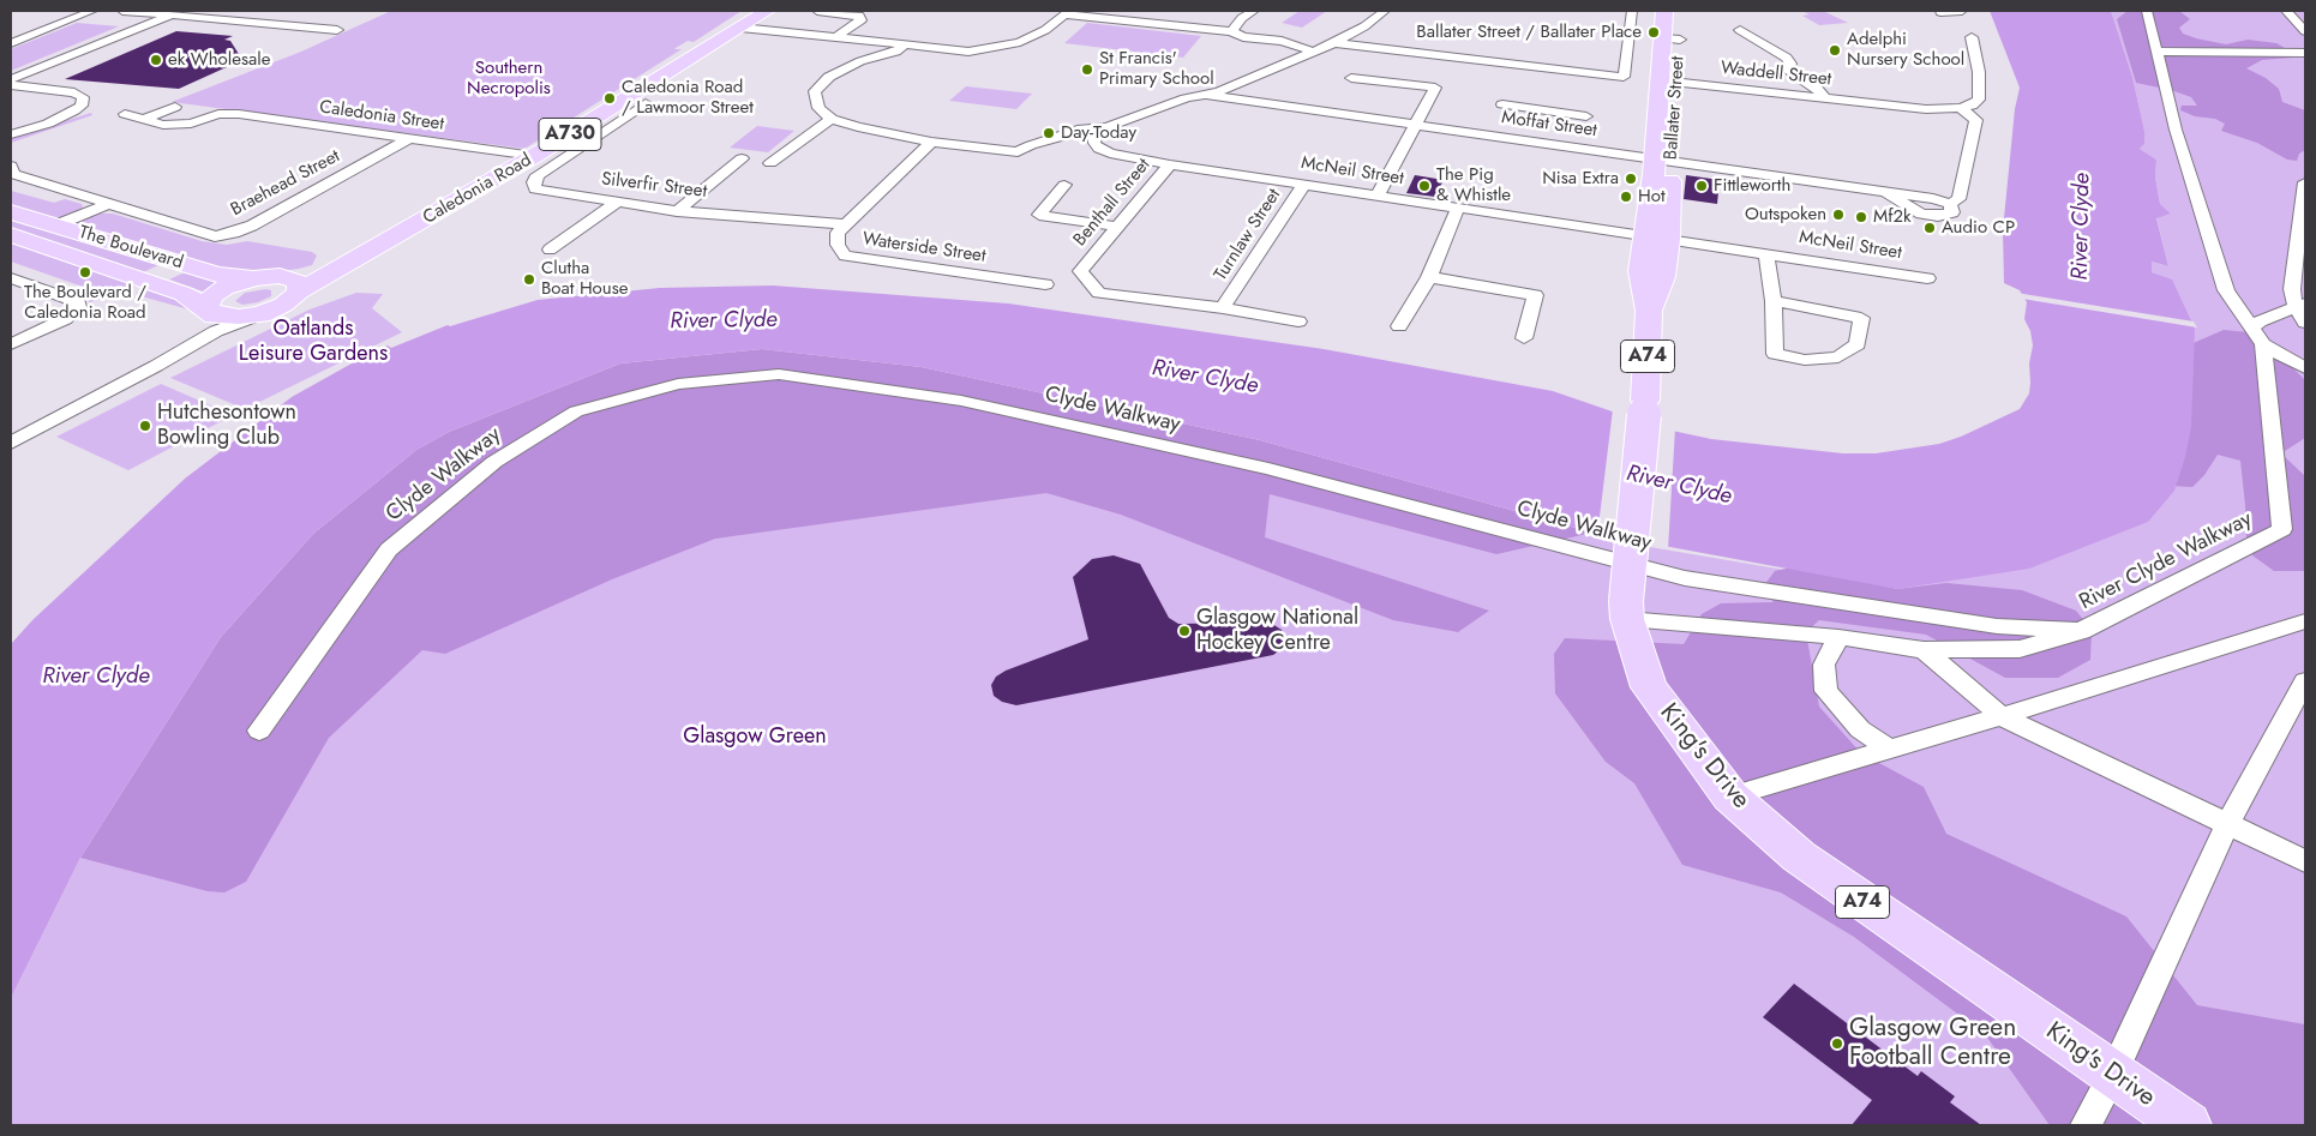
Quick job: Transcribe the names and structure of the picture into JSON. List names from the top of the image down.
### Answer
{
  "streets": {
    "main road": [
      "Ballater Street",
      "A730",
      "Caledonia Road",
      "The Boulevard",
      "A74",
      "King's Drive"
    ],
    "street": [
      "Waddell Street",
      "Caledonia Street",
      "Moffat Street",
      "McNeil Street",
      "Braehead Street",
      "Silverfir Street",
      "Benthall Street",
      "Turnlaw Street",
      "Waterside Street",
      "Clyde Walkway",
      "River Clyde Walkway"
    ]
  },
  "crossings": [
    ["Waddell Street", "Ballater Street"],
    ["Waddell Street", "Moffat Street"],
    ["Ballater Street", "Moffat Street"],
    ["Ballater Street", "McNeil Street"],
    ["Ballater Street", "King's Drive"],
    ["Caledonia Street", "Braehead Street"],
    ["Caledonia Street", "Caledonia Road"],
    ["McNeil Street", "Benthall Street"],
    ["McNeil Street", "Turnlaw Street"],
    ["Silverfir Street", "Waterside Street"],
    ["Caledonia Road", "The Boulevard"],
    ["Benthall Street", "Turnlaw Street"],
    ["Clyde Walkway", "River Clyde Walkway"]
  ],
  "water": ["River Clyde"],
  "parks": ["Southern Necropolis", "Oatlands Leisure Gardens", "Glasgow Green"],
  "places": [
    "Ballater Street / Ballater Place",
    "Adelphi Nursery School",
    "ek Wholesale",
    "St Francis' Primary School",
    "Caledonia Road / Lawmoor Street",
    "Day-Today",
    "Nisa Extra",
    "The Pig & Whistle",
    "Fittleworth",
    "Hot",
    "Outspoken",
    "Mf2k",
    "Audio CP",
    "The Boulevard / Caledonia Road",
    "Clutha Boat House",
    "Hutchesontown Bowling Club",
    "Glasgow National Hockey Centre",
    "Glasgow Green Football Centre"
  ]
}
